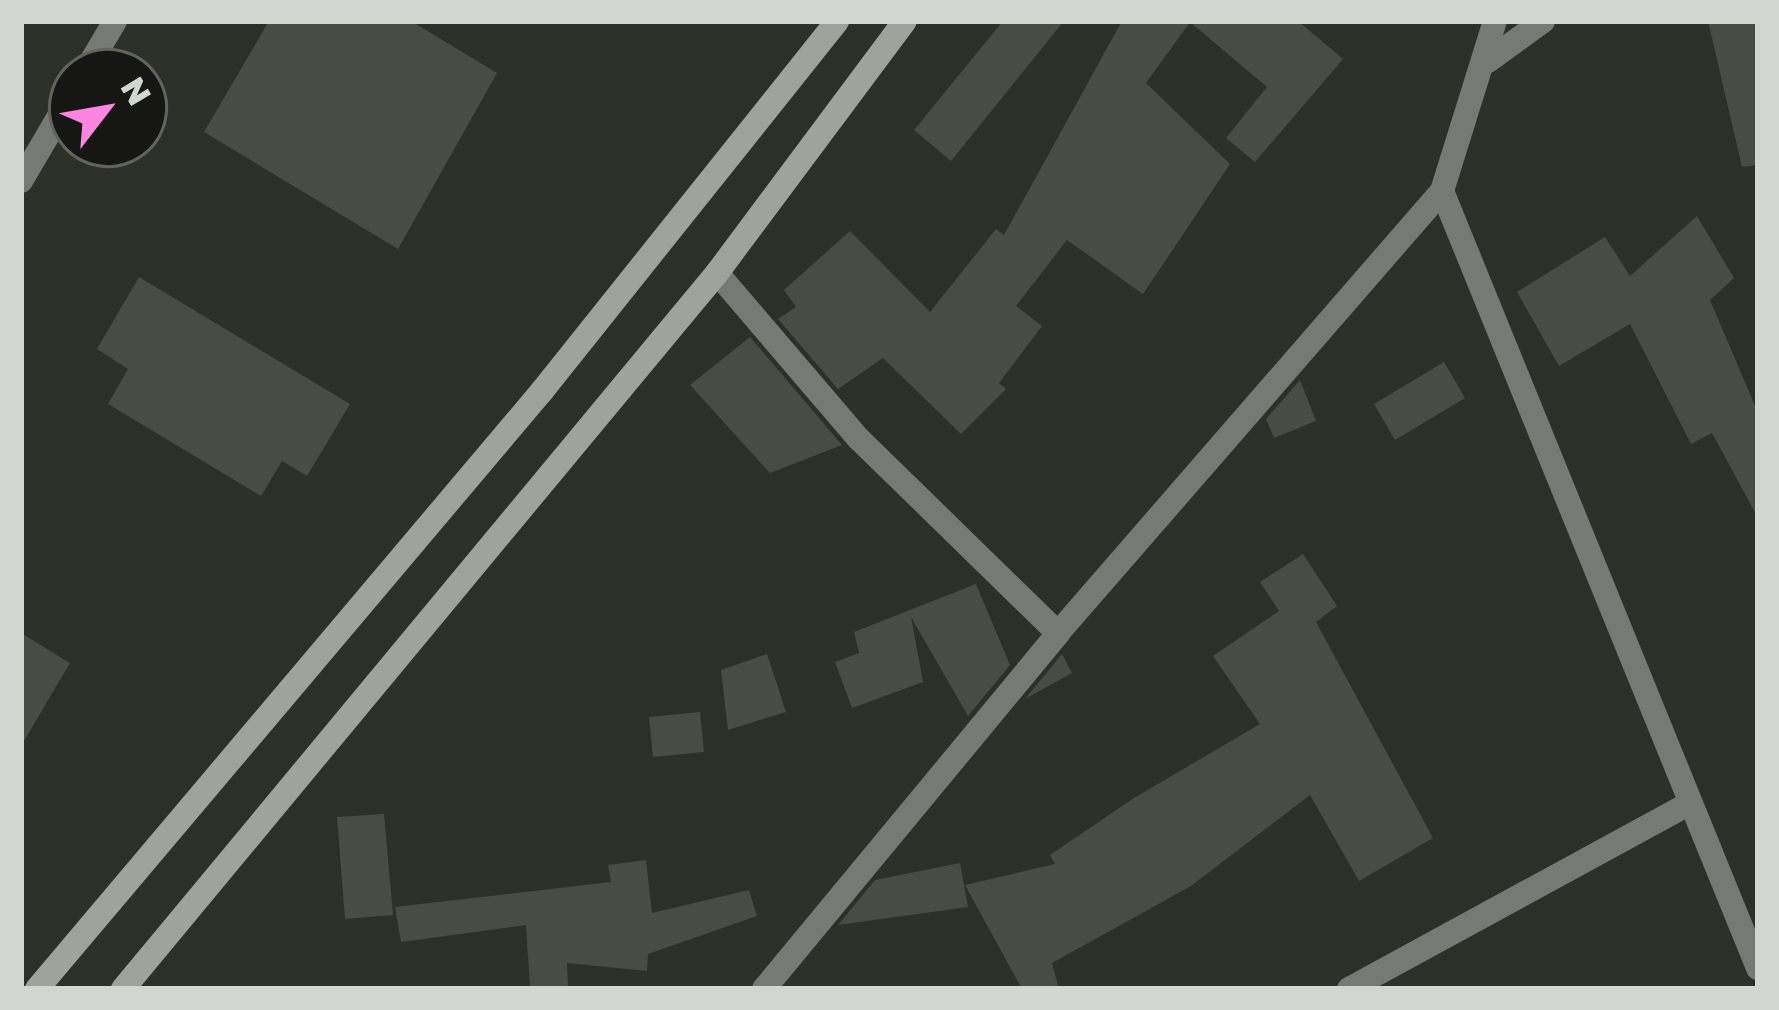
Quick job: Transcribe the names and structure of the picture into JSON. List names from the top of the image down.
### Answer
{
  "north": "top right"
}
